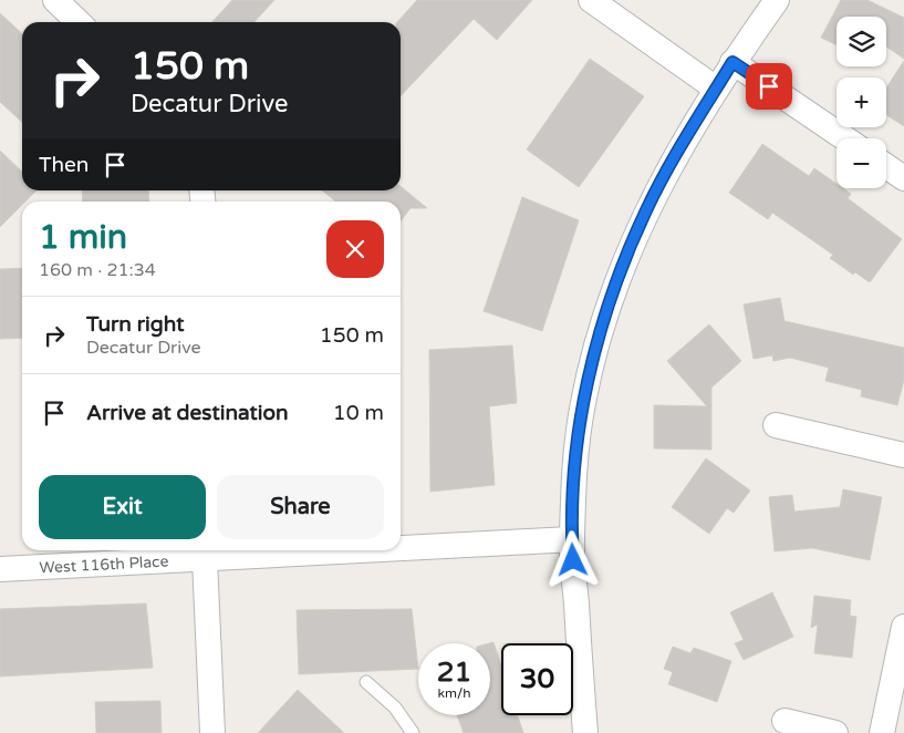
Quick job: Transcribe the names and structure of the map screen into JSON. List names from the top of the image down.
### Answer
{
  "streets": {
    "street": ["West 116th Place"]
  },
  "page": {
    "map_buttons": ["+", "−"],
    "turn": ["150 m", "Decatur Drive"],
    "then": "Then",
    "heading": ["1 min", "160 m · 21:34"],
    "list": [
      {
        "name": "Turn right",
        "note": "Decatur Drive",
        "value": "150 m"
      },
      {
        "name": "Arrive at destination",
        "value": "10 m"
      }
    ],
    "buttons": ["Exit", "Share"],
    "speed": "21 km/h",
    "limit": "30"
  }
}
